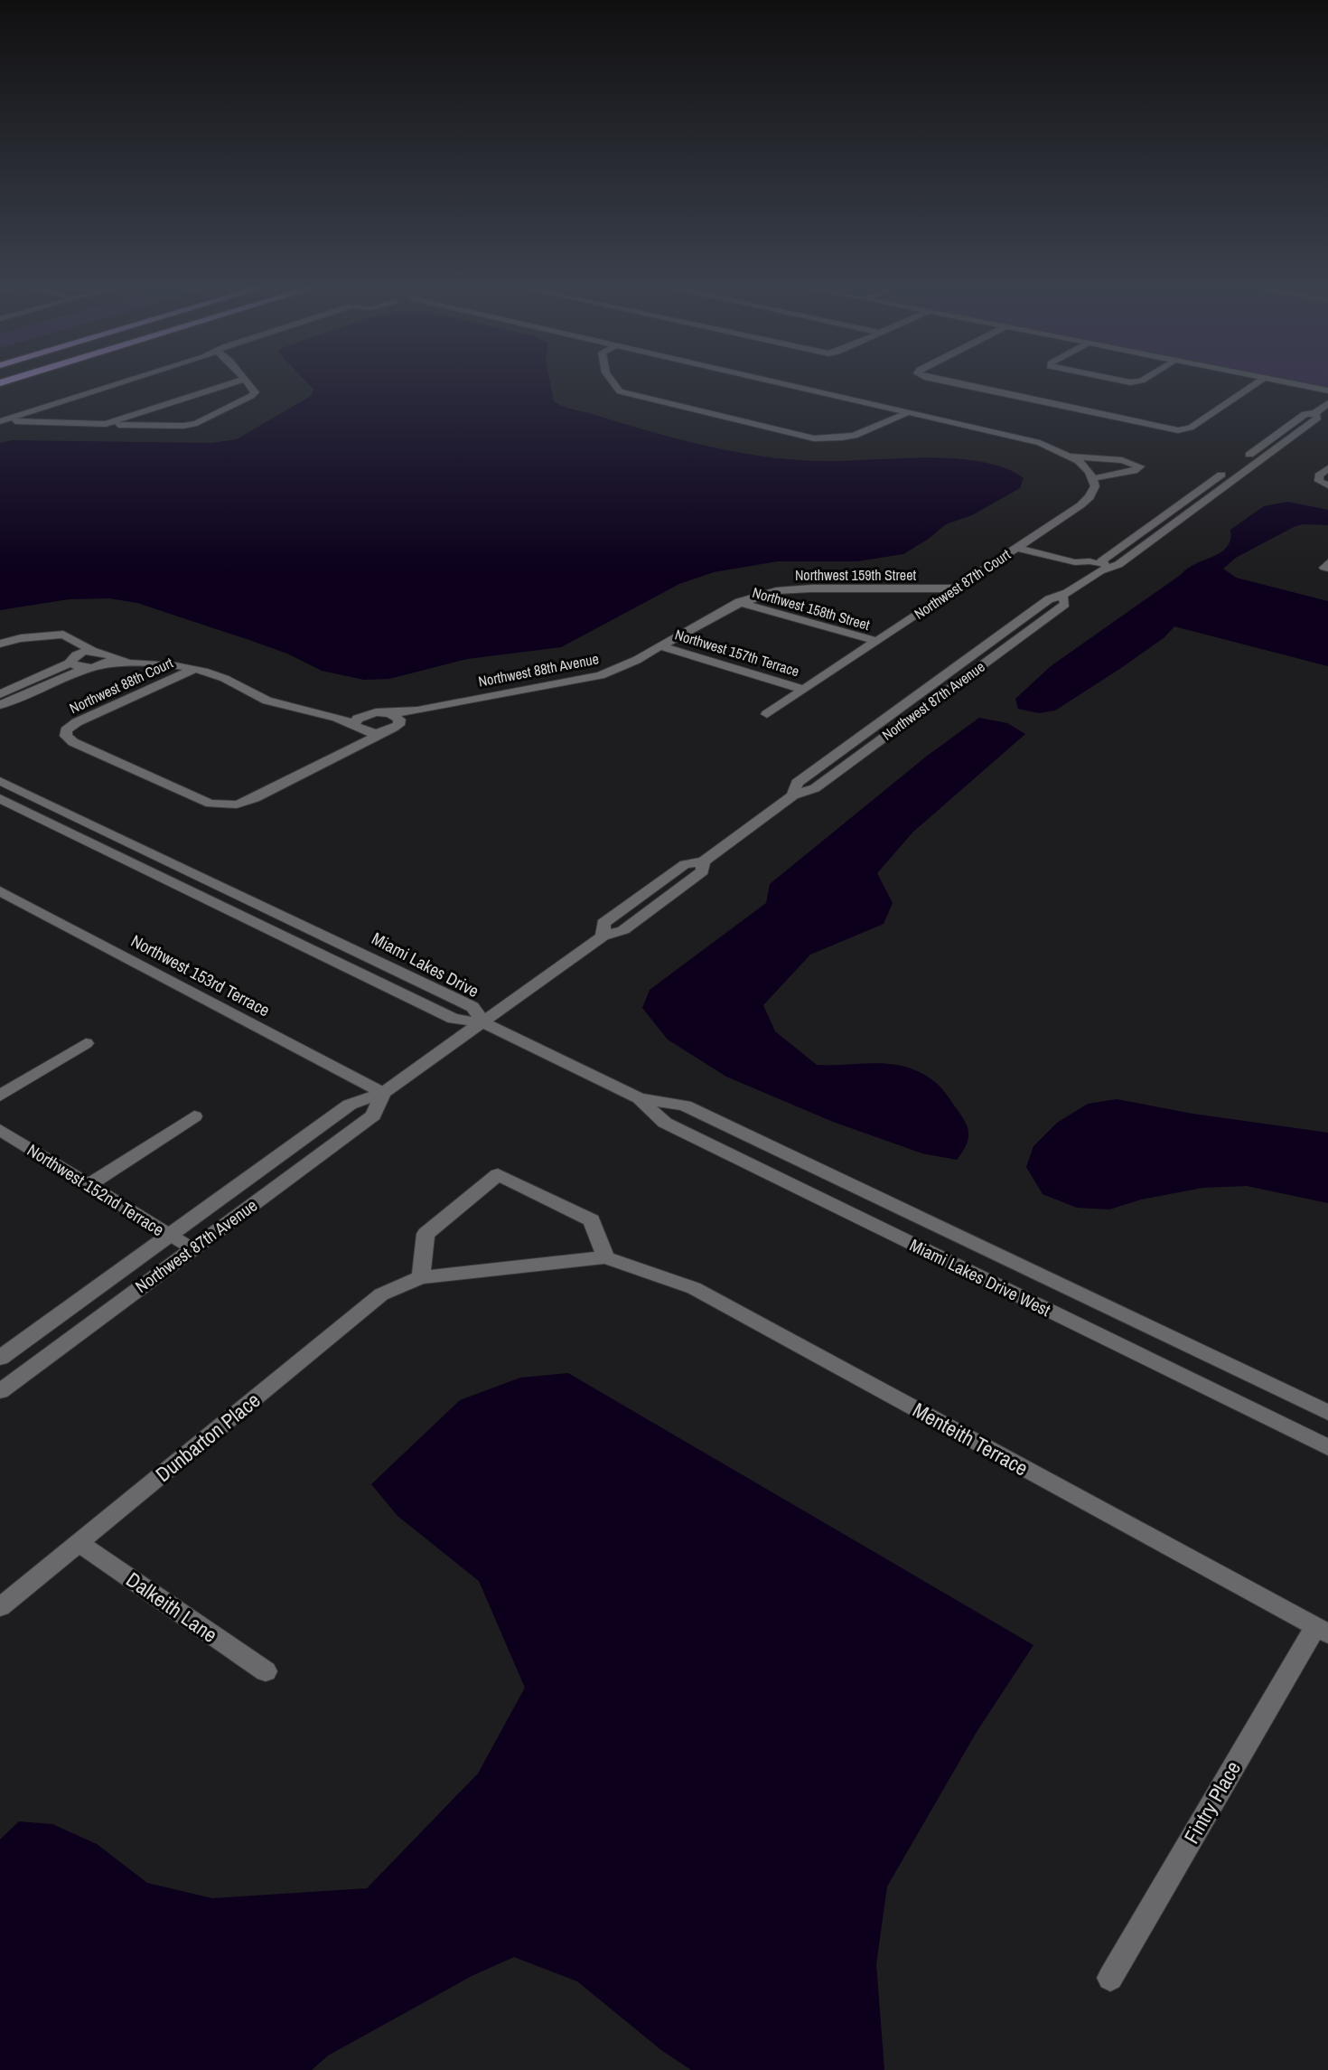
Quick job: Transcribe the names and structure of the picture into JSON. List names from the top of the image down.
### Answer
{
  "streets": {
    "street": [
      "Northwest 159th Street",
      "Northwest 87th Court",
      "Northwest 158th Street",
      "Northwest 157th Terrace",
      "Northwest 88th Avenue",
      "Northwest 88th Court",
      "Northwest 87th Avenue",
      "Miami Lakes Drive",
      "Northwest 153rd Terrace",
      "Northwest 152nd Terrace",
      "Miami Lakes Drive West",
      "Dunbarton Place",
      "Menteith Terrace",
      "Dalkeith Lane",
      "Fintry Place"
    ]
  },
  "crossings": [
    ["Northwest 159th Street", "Northwest 87th Court"],
    ["Northwest 159th Street", "Northwest 158th Street"],
    ["Northwest 159th Street", "Northwest 88th Avenue"],
    ["Northwest 87th Court", "Northwest 158th Street"],
    ["Northwest 87th Court", "Northwest 157th Terrace"],
    ["Northwest 158th Street", "Northwest 88th Avenue"],
    ["Northwest 157th Terrace", "Northwest 88th Avenue"],
    ["Northwest 87th Avenue", "Miami Lakes Drive"],
    ["Northwest 87th Avenue", "Northwest 153rd Terrace"],
    ["Northwest 87th Avenue", "Northwest 152nd Terrace"],
    ["Northwest 87th Avenue", "Miami Lakes Drive West"],
    ["Miami Lakes Drive", "Miami Lakes Drive West"],
    ["Dunbarton Place", "Menteith Terrace"],
    ["Dunbarton Place", "Dalkeith Lane"],
    ["Menteith Terrace", "Fintry Place"]
  ]
}
